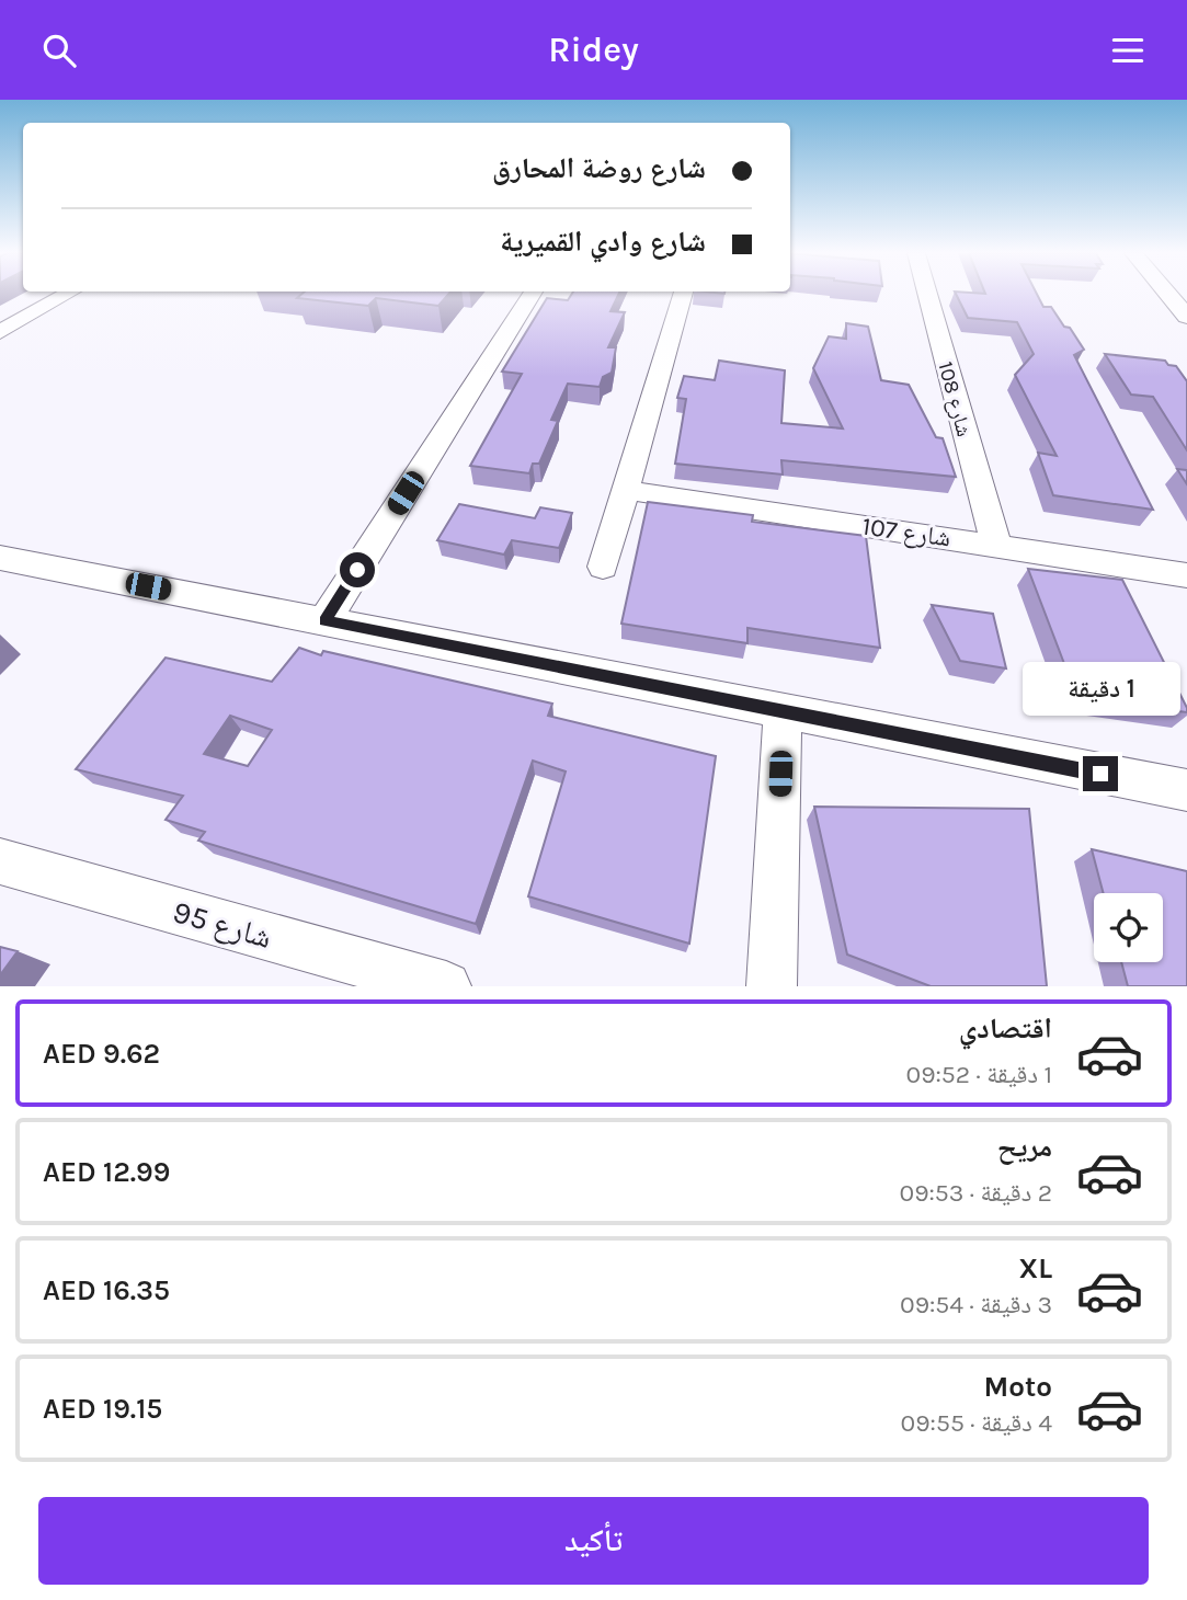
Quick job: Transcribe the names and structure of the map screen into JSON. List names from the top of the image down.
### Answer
{
  "streets": {
    "street": ["شارع 108", "شارع 107", "شارع 95"]
  },
  "crossings": [
    ["شارع 108", "شارع 107"]
  ],
  "page": {
    "header": "Ridey",
    "banner": ["شارع روضة المحارق", "شارع وادي القميرية"],
    "bubble": "1 دقيقة",
    "list": [
      {
        "name": "اقتصادي",
        "note": "1 دقيقة · 09:52",
        "value": "AED 9.62"
      },
      {
        "name": "مريح",
        "note": "2 دقيقة · 09:53",
        "value": "AED 12.99"
      },
      {
        "name": "XL",
        "note": "3 دقيقة · 09:54",
        "value": "AED 16.35"
      },
      {
        "name": "Moto",
        "note": "4 دقيقة · 09:55",
        "value": "AED 19.15"
      }
    ],
    "buttons": "تأكيد"
  }
}
